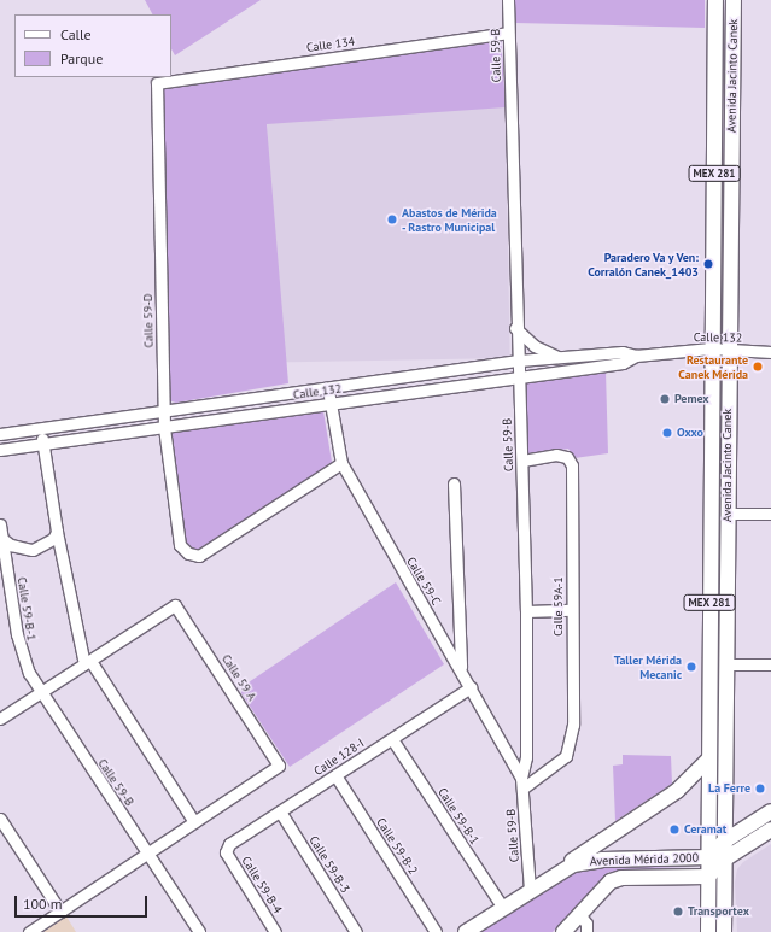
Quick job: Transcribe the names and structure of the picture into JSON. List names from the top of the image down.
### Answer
{
  "streets": {
    "main road": ["Avenida Jacinto Canek", "MEX 281", "Avenida Mérida 2000"],
    "street": [
      "Calle 134",
      "Calle 59-B",
      "Calle 59-D",
      "Calle 132",
      "Calle 59-C",
      "Calle 59A-1",
      "Calle 59-B-1",
      "Calle 59 A",
      "Calle 128-I",
      "Calle 59-B-2",
      "Calle 59-B-3",
      "Calle 59-B-4"
    ]
  },
  "crossings": [
    ["Calle 134", "Calle 59-B"],
    ["Calle 134", "Calle 59-D"],
    ["Calle 59-B", "Calle 132"],
    ["Calle 59-B", "Calle 59-C"],
    ["Calle 59-B", "Calle 59A-1"],
    ["Calle 59-B", "Calle 59-B-1"],
    ["Calle 59-B", "Avenida Mérida 2000"],
    ["Avenida Jacinto Canek", "Calle 132"],
    ["Avenida Jacinto Canek", "Avenida Mérida 2000"],
    ["Calle 59-D", "Calle 132"],
    ["Calle 59-D", "Calle 59-C"],
    ["Calle 132", "Calle 59-C"],
    ["Calle 59-C", "Calle 59A-1"],
    ["Calle 59-C", "Calle 128-I"],
    ["Calle 59-B-1", "Calle 128-I"],
    ["Calle 59-B-1", "Avenida Mérida 2000"],
    ["Calle 128-I", "Calle 59-B-2"],
    ["Calle 128-I", "Calle 59-B-3"],
    ["Calle 128-I", "Calle 59-B-4"]
  ],
  "places": [
    "Abastos de Mérida - Rastro Municipal",
    "Paradero Va y Ven: Corralón Canek_1403",
    "Restaurante Canek Mérida",
    "Pemex",
    "Oxxo",
    "Taller Mérida Mecanic",
    "La Ferre",
    "Ceramat",
    "Transportex"
  ],
  "legend": ["Calle", "Parque"],
  "scale_bar": "100 m"
}
